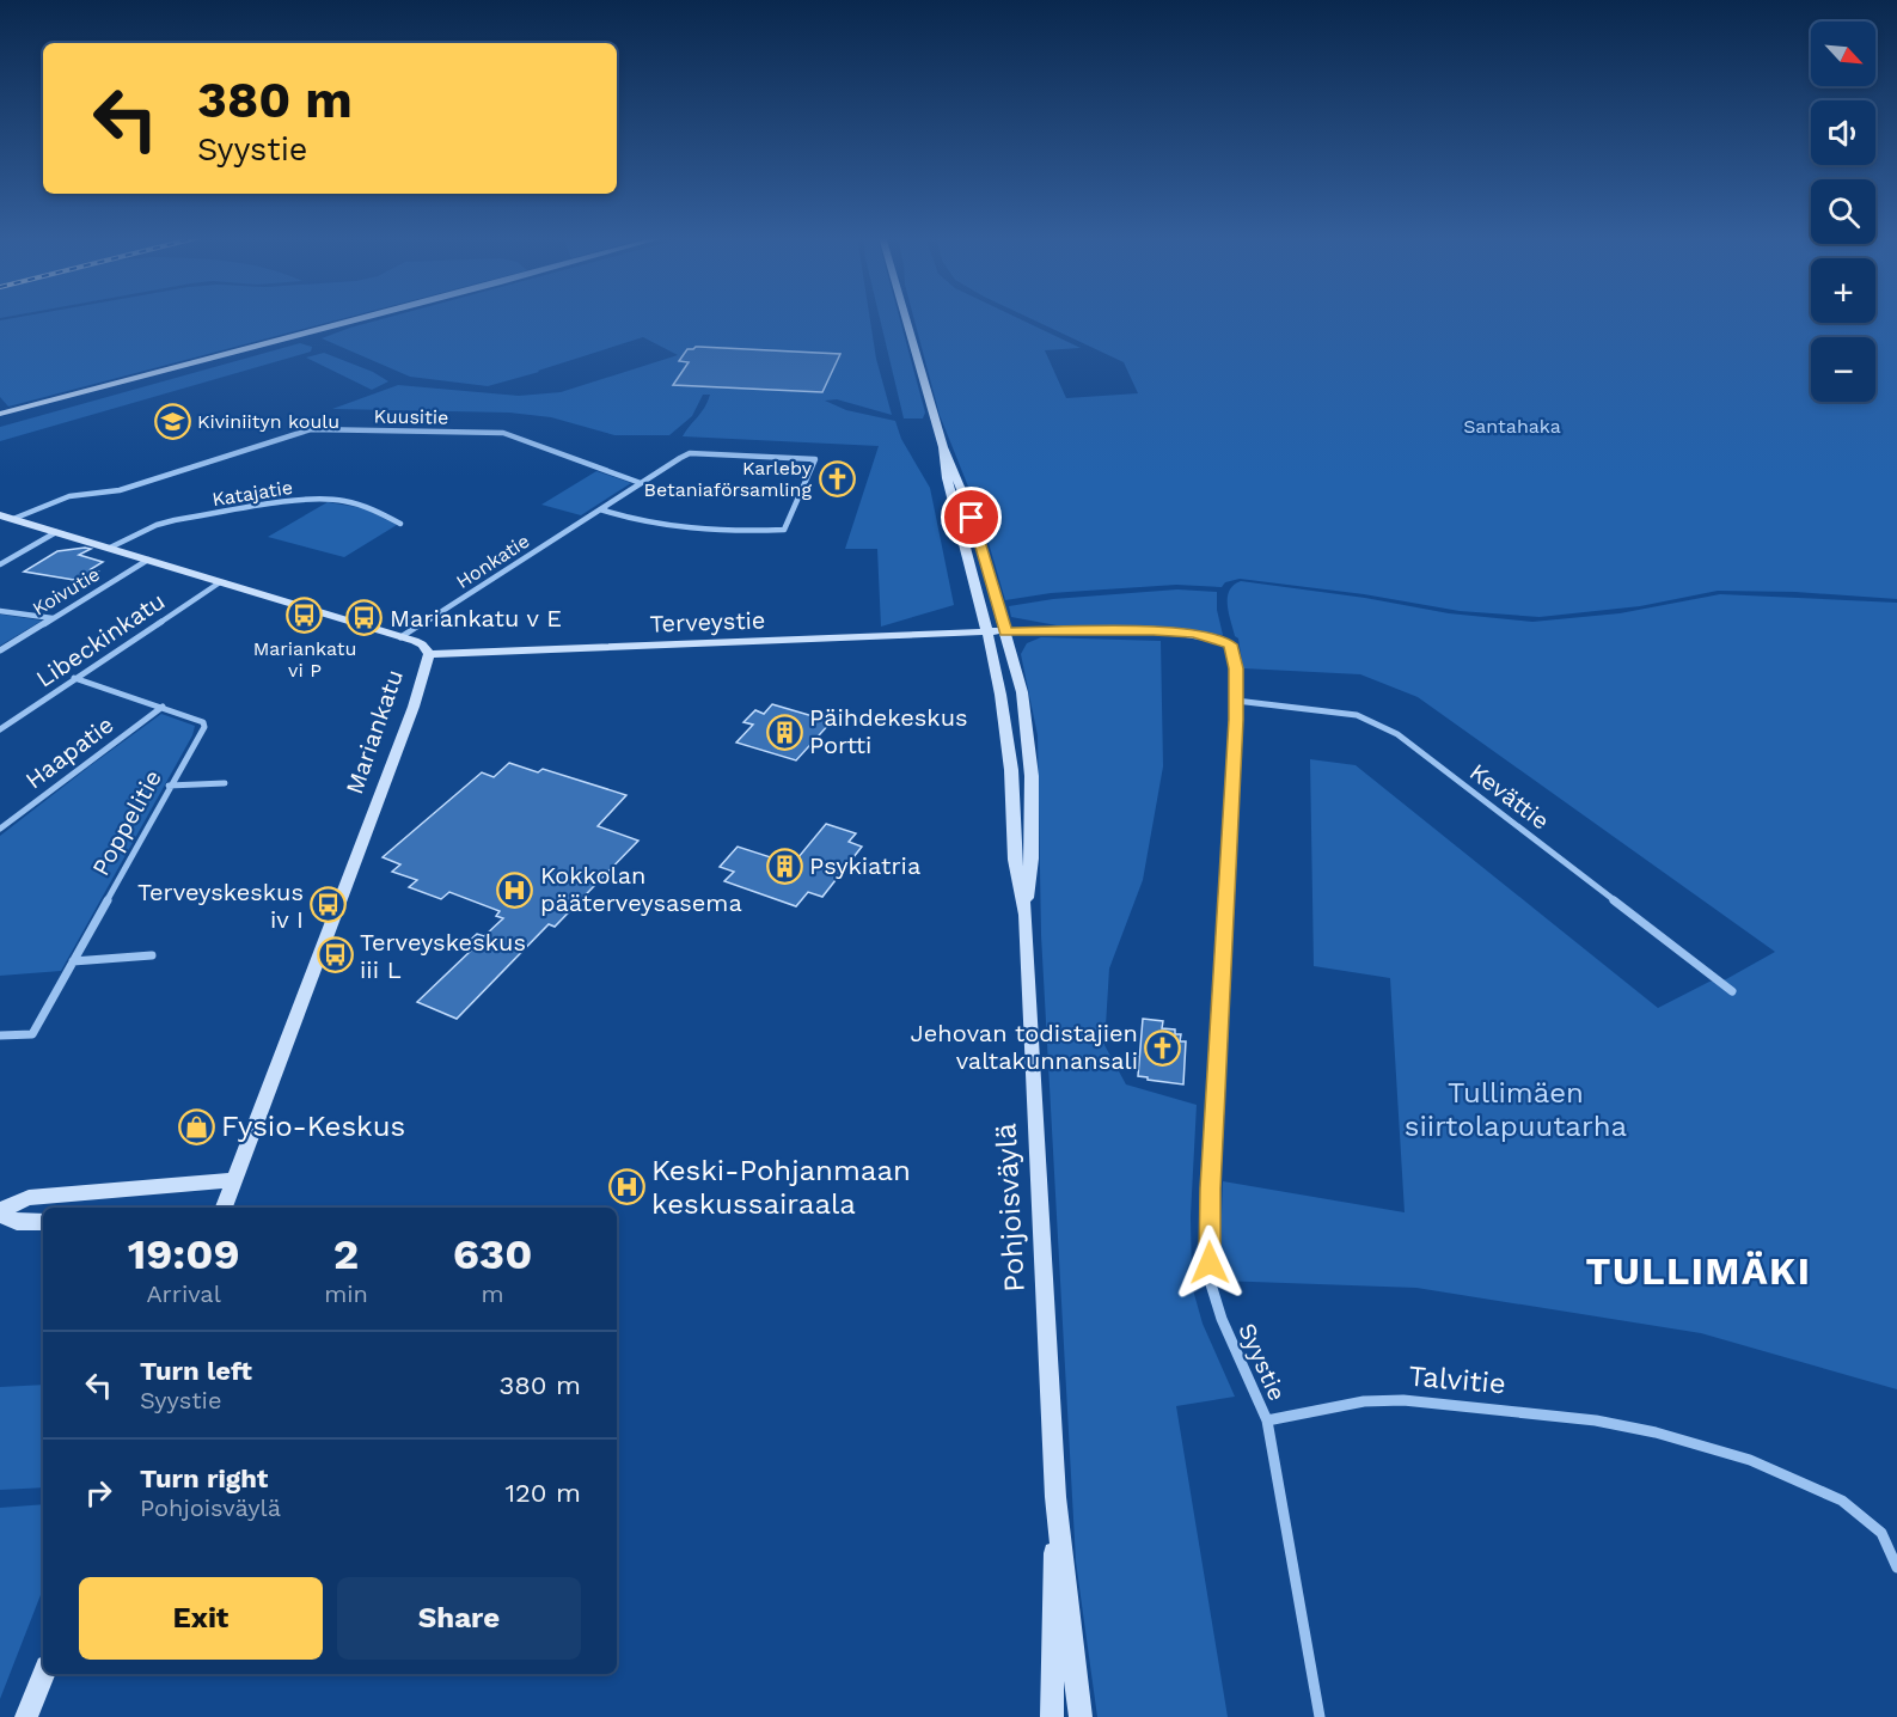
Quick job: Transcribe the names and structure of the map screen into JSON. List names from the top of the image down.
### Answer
{
  "streets": {
    "main road": ["Terveystie", "Mariankatu", "Pohjoisväylä"],
    "street": [
      "Kuusitie",
      "Katajatie",
      "Honkatie",
      "Koivutie",
      "Libeckinkatu",
      "Haapatie",
      "Kevättie",
      "Poppelitie",
      "Syystie",
      "Talvitie"
    ]
  },
  "crossings": [
    ["Kuusitie", "Honkatie"],
    ["Kuusitie", "Mariankatu"],
    ["Katajatie", "Mariankatu"],
    ["Honkatie", "Mariankatu"],
    ["Koivutie", "Mariankatu"],
    ["Terveystie", "Mariankatu"],
    ["Terveystie", "Pohjoisväylä"],
    ["Terveystie", "Syystie"],
    ["Libeckinkatu", "Mariankatu"],
    ["Libeckinkatu", "Poppelitie"],
    ["Haapatie", "Poppelitie"],
    ["Kevättie", "Syystie"],
    ["Pohjoisväylä", "Syystie"],
    ["Syystie", "Talvitie"]
  ],
  "districts": ["TULLIMÄKI"],
  "parks": ["Santahaka", "Tullimäen siirtolapuutarha"],
  "places": {
    "school or university": ["Kiviniityn koulu"],
    "church": ["Karleby Betaniaförsamling", "Jehovan todistajien valtakunnansali"],
    "bus stop": [
      "Mariankatu vi P",
      "Mariankatu v E",
      "Terveyskeskus iv I",
      "Terveyskeskus iii L"
    ],
    "building": ["Päihdekeskus Portti", "Psykiatria"],
    "hospital": ["Kokkolan pääterveysasema", "Keski-Pohjanmaan keskussairaala"],
    "shop": ["Fysio-Keskus"]
  },
  "north": "bottom right",
  "page": {
    "map_buttons": ["+", "−"],
    "turn": ["380 m", "Syystie"],
    "eta": [
      "19:09",
      "Arrival",
      "2",
      "min",
      "630",
      "m"
    ],
    "list": [
      {
        "name": "Turn left",
        "note": "Syystie",
        "value": "380 m"
      },
      {
        "name": "Turn right",
        "note": "Pohjoisväylä",
        "value": "120 m"
      }
    ],
    "buttons": ["Exit", "Share"]
  }
}
